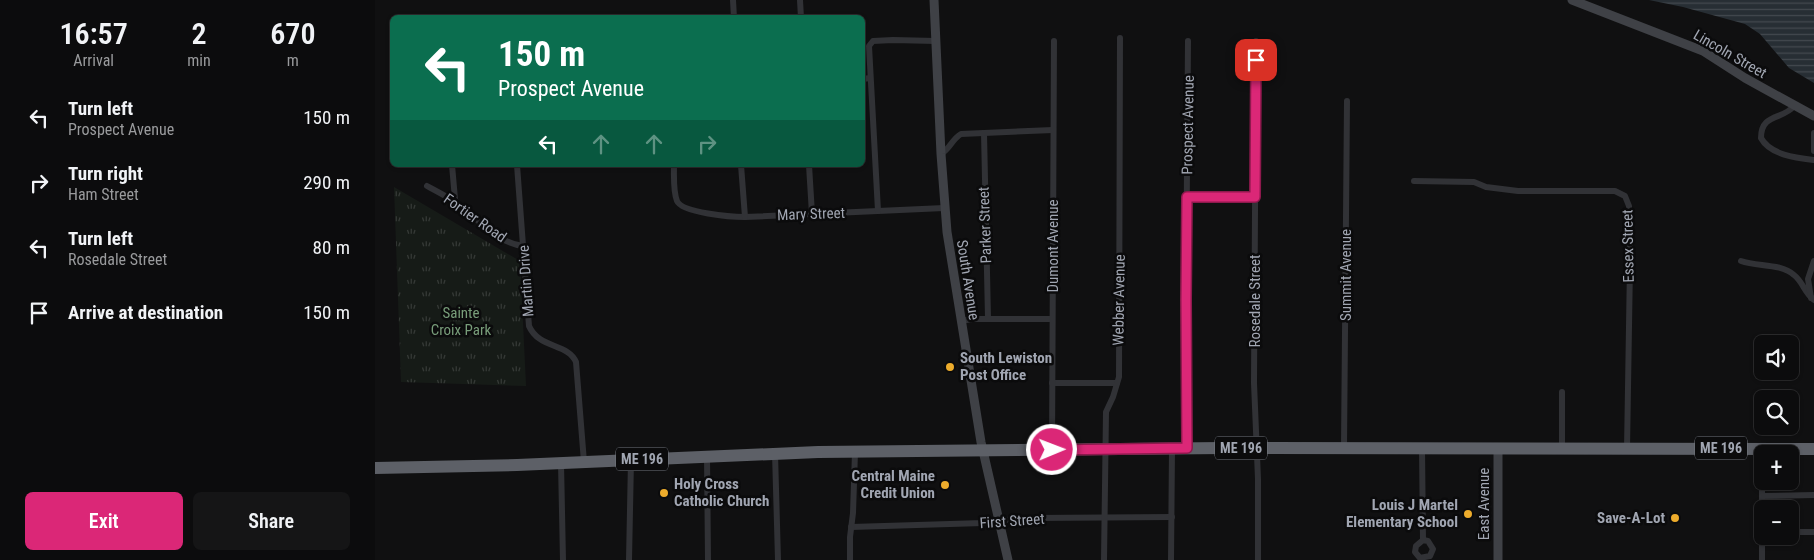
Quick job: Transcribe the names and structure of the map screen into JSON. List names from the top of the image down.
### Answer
{
  "streets": {
    "highway": ["ME 196"],
    "street": [
      "Lincoln Street",
      "Prospect Avenue",
      "Mary Street",
      "Fortier Road",
      "Parker Street",
      "Dumont Avenue",
      "Essex Street",
      "Summit Avenue",
      "South Avenue",
      "Martin Drive",
      "Webber Avenue",
      "Rosedale Street",
      "East Avenue",
      "First Street"
    ]
  },
  "crossings": [
    ["Prospect Avenue", "ME 196"],
    ["Mary Street", "South Avenue"],
    ["Fortier Road", "Martin Drive"],
    ["Dumont Avenue", "ME 196"],
    ["Essex Street", "ME 196"],
    ["Summit Avenue", "ME 196"],
    ["South Avenue", "ME 196"],
    ["South Avenue", "First Street"],
    ["Martin Drive", "ME 196"],
    ["Webber Avenue", "ME 196"],
    ["Webber Avenue", "First Street"],
    ["Rosedale Street", "ME 196"],
    ["ME 196", "East Avenue"]
  ],
  "parks": ["Sainte Croix Park"],
  "places": [
    "South Lewiston Post Office",
    "Central Maine Credit Union",
    "Holy Cross Catholic Church",
    "Louis J Martel Elementary School",
    "Save-A-Lot"
  ],
  "page": {
    "eta": [
      "16:57",
      "Arrival",
      "2",
      "min",
      "670",
      "m"
    ],
    "turn": ["150 m", "Prospect Avenue"],
    "list": [
      {
        "name": "Turn left",
        "note": "Prospect Avenue",
        "value": "150 m"
      },
      {
        "name": "Turn right",
        "note": "Ham Street",
        "value": "290 m"
      },
      {
        "name": "Turn left",
        "note": "Rosedale Street",
        "value": "80 m"
      },
      {
        "name": "Arrive at destination",
        "value": "150 m"
      }
    ],
    "map_buttons": ["+", "−"],
    "buttons": ["Exit", "Share"]
  }
}
